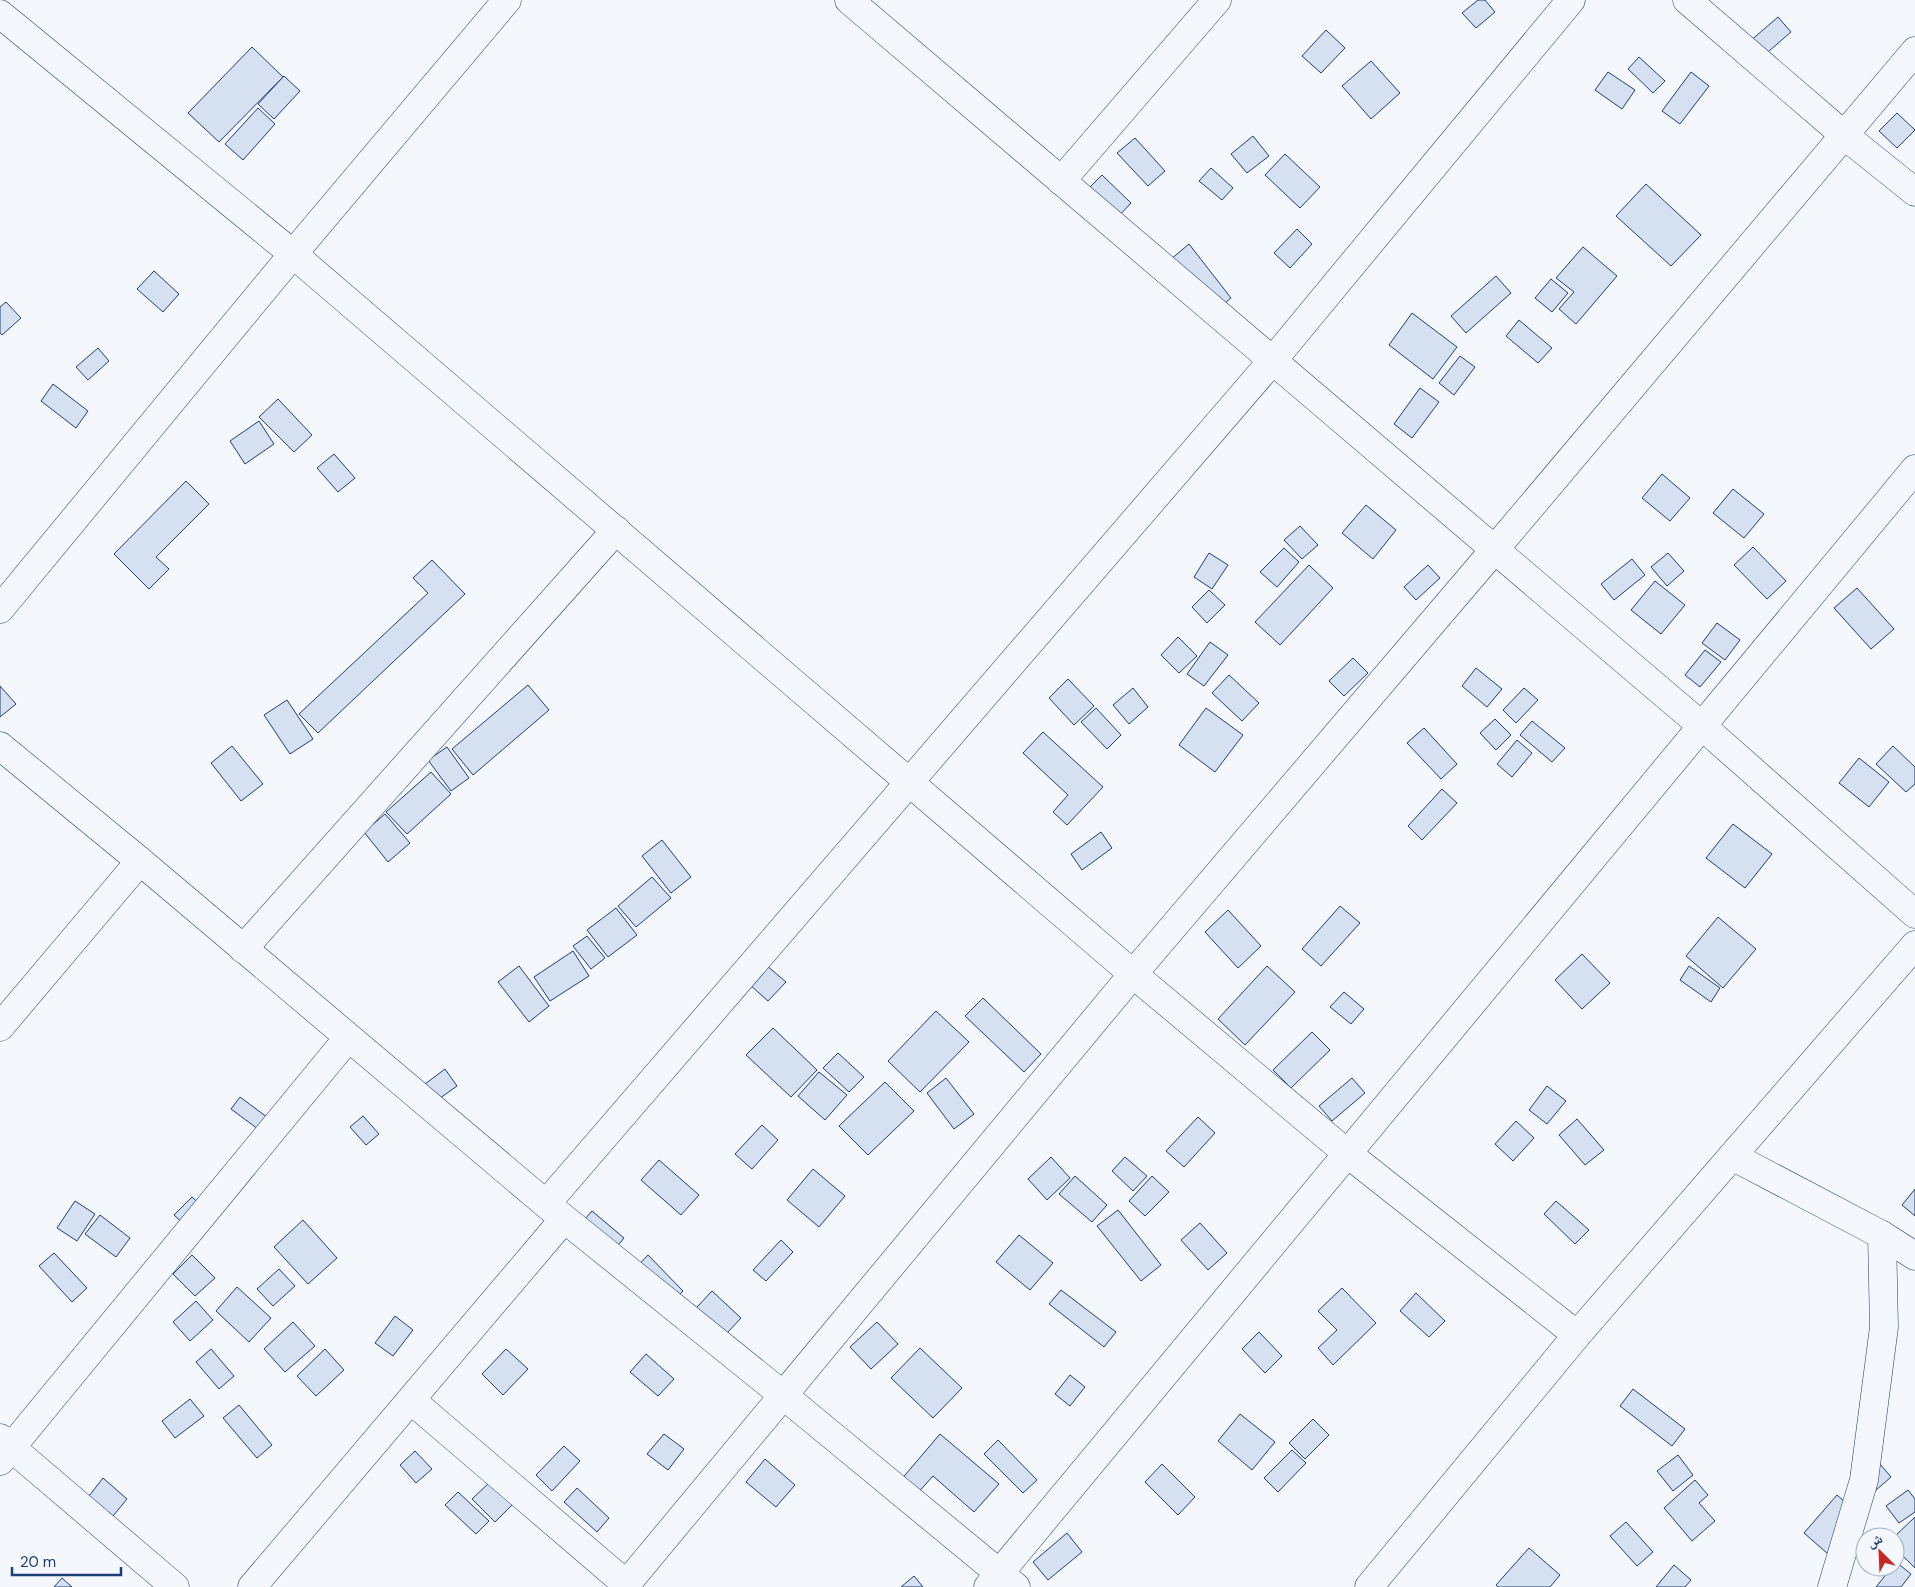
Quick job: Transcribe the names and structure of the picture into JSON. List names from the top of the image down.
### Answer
{
  "scale_bar": "20 m",
  "north": "top left"
}
